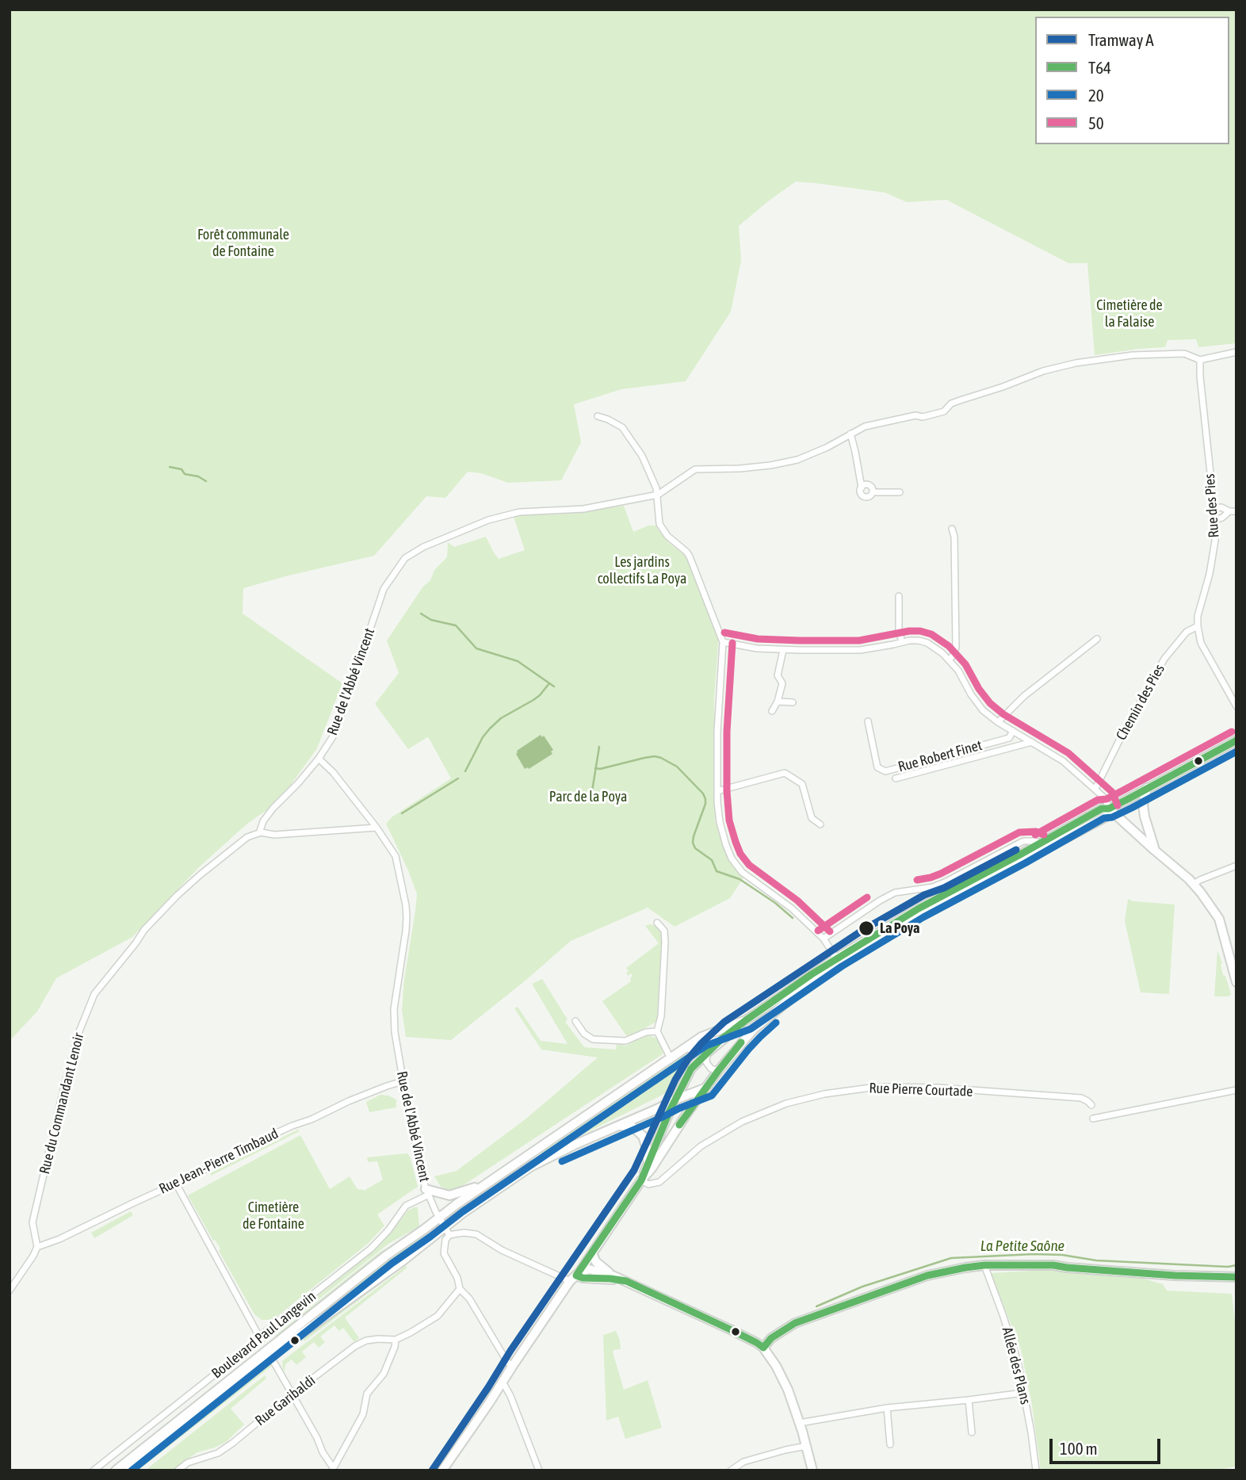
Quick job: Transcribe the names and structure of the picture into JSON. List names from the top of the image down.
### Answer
{
  "streets": {
    "main road": ["Boulevard Paul Langevin"],
    "street": [
      "Rue des Pies",
      "Rue de l'Abbé Vincent",
      "Chemin des Pies",
      "Rue Robert Finet",
      "Rue Pierre Courtade",
      "Rue du Commandant Lenoir",
      "Rue Jean-Pierre Timbaud",
      "Allée des Plans",
      "Rue Garibaldi"
    ]
  },
  "crossings": [
    ["Rue des Pies", "Chemin des Pies"],
    ["Rue de l'Abbé Vincent", "Rue Jean-Pierre Timbaud"],
    ["Rue de l'Abbé Vincent", "Boulevard Paul Langevin"],
    ["Rue du Commandant Lenoir", "Rue Jean-Pierre Timbaud"]
  ],
  "water": ["La Petite Saône"],
  "parks": [
    "Forêt communale de Fontaine",
    "Cimetière de la Falaise",
    "Les jardins collectifs La Poya",
    "Parc de la Poya",
    "Cimetière de Fontaine"
  ],
  "places": ["La Poya"],
  "lines": [
    "transit line 50",
    "transit line T64",
    "transit line 20",
    "tram line A"
  ],
  "legend": [
    "Tramway A",
    "T64",
    "20",
    "50"
  ],
  "scale_bar": "100 m"
}
